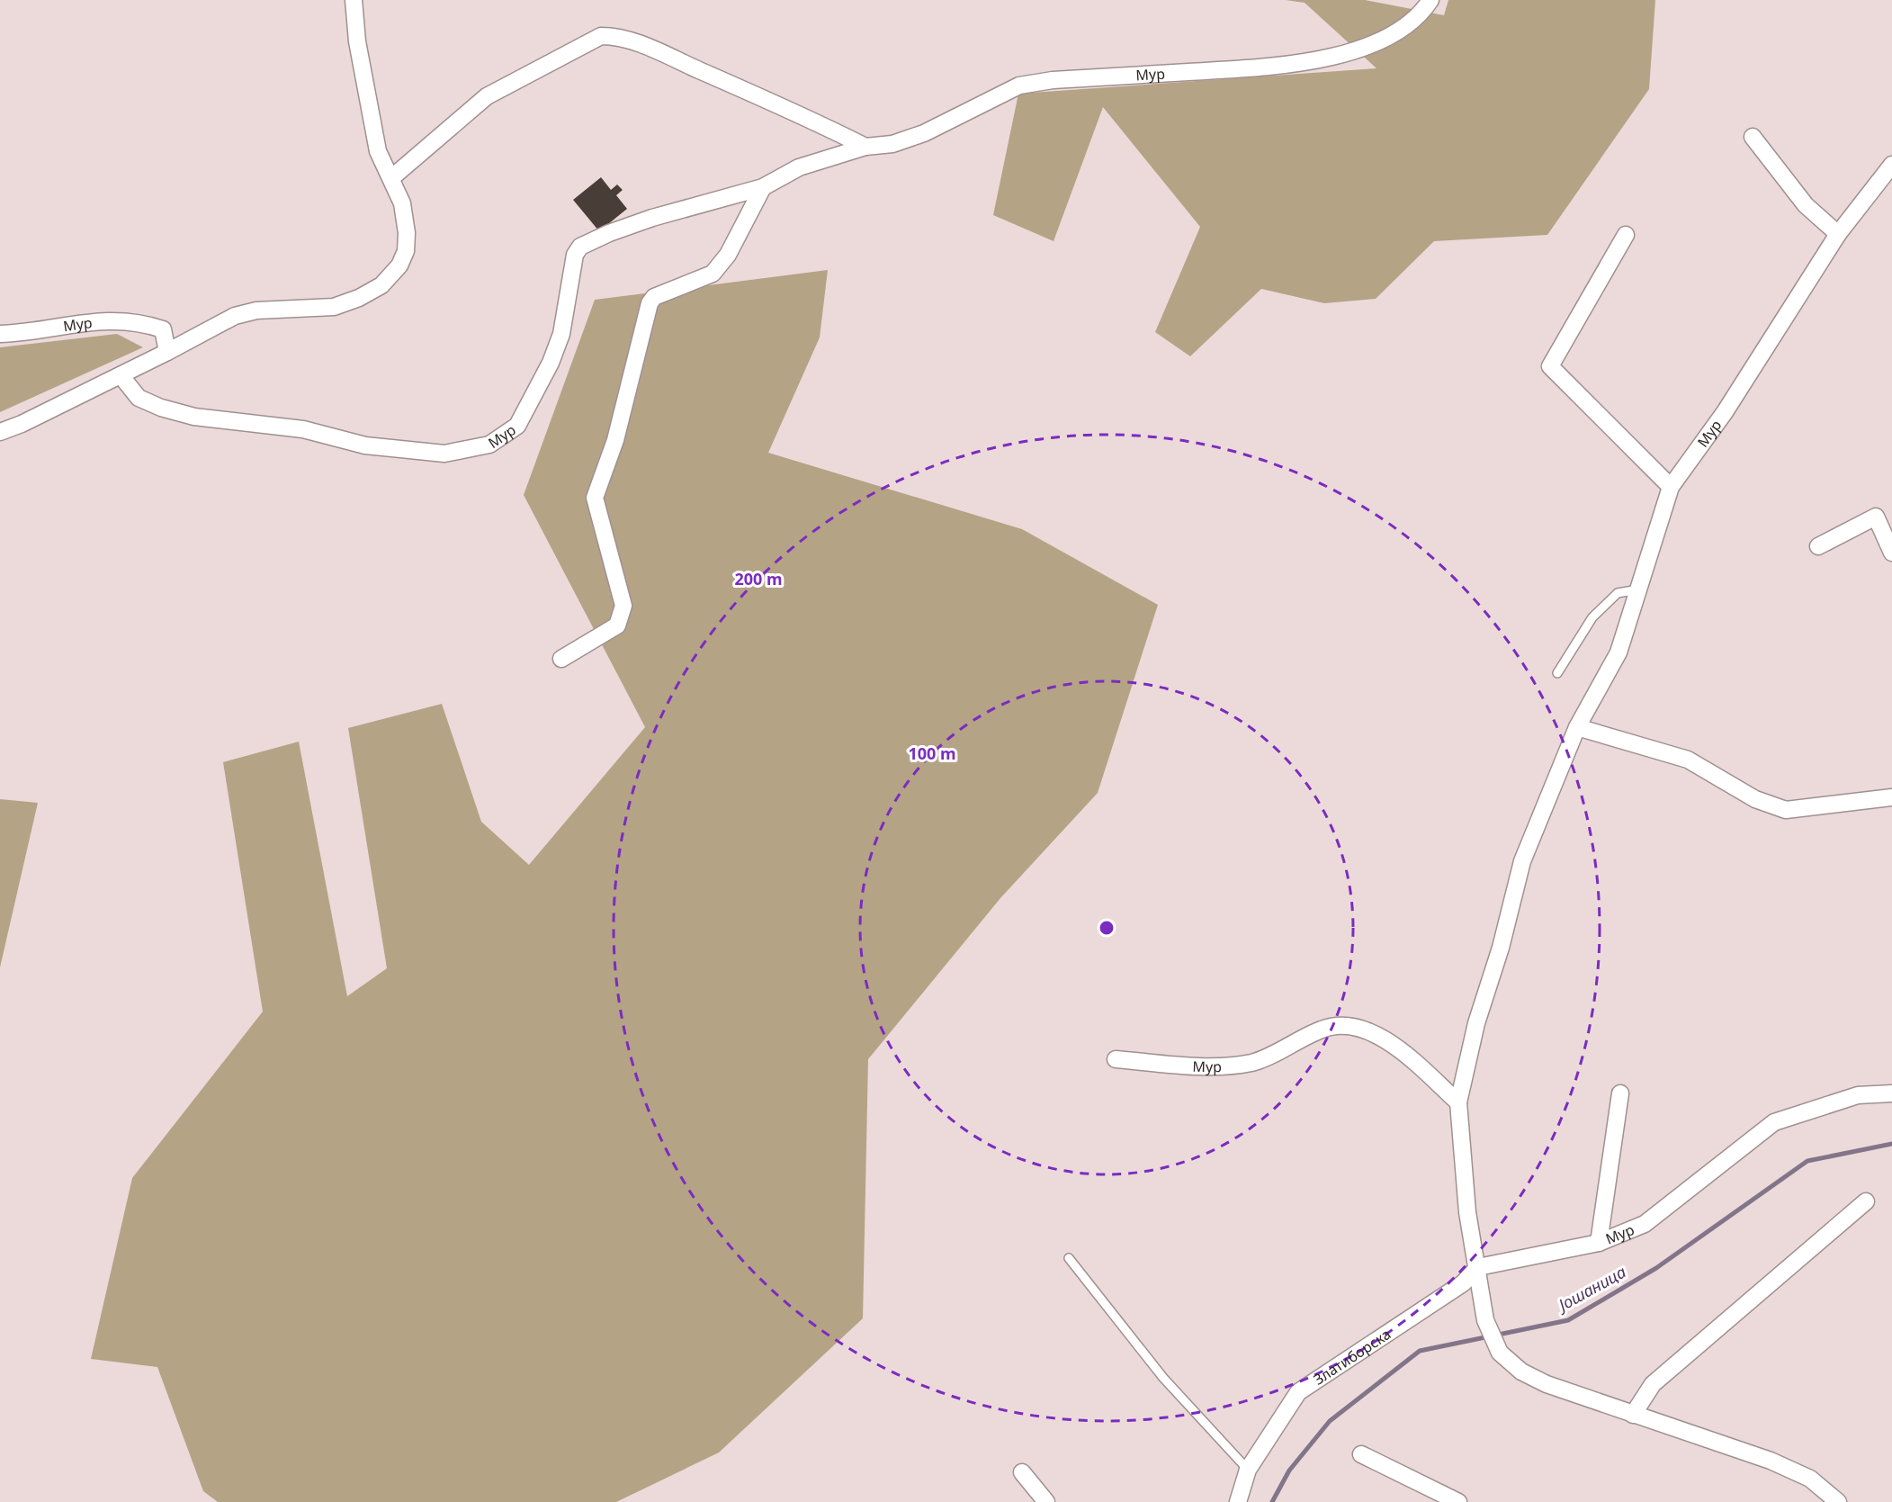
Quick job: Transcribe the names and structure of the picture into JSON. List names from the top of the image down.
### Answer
{
  "streets": {
    "street": ["Мур", "Златиборска"]
  },
  "crossings": [
    ["Мур", "Златиборска"]
  ],
  "water": ["Јошаница"],
  "rings": ["200 m", "100 m"]
}
